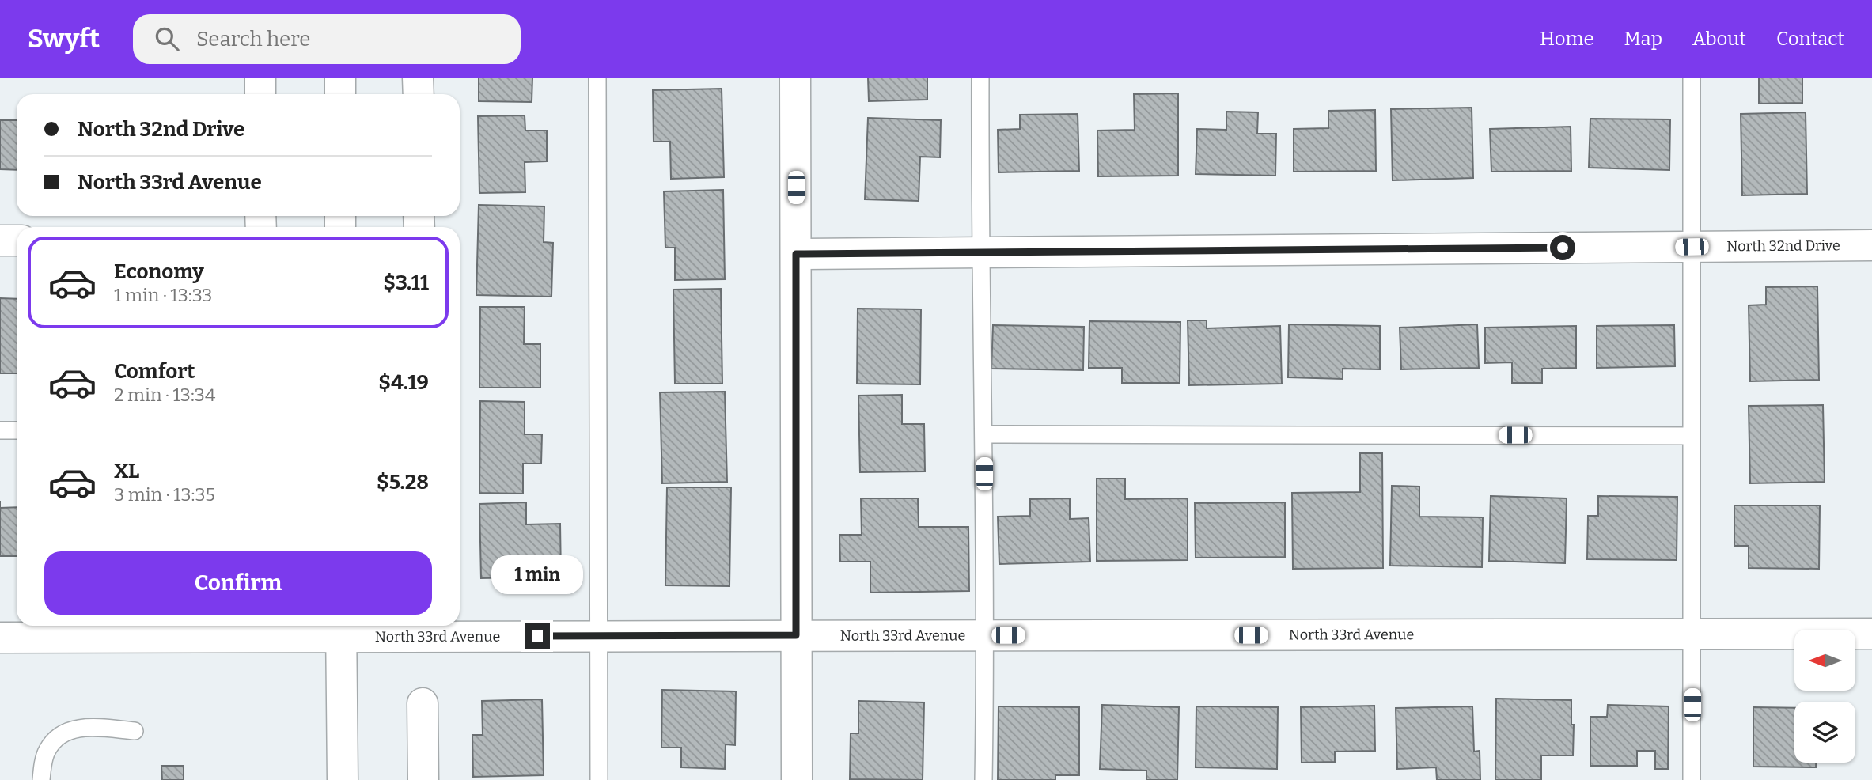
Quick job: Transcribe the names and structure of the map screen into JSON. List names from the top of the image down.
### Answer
{
  "streets": {
    "street": ["North 32nd Drive", "North 33rd Avenue"]
  },
  "north": "left",
  "page": {
    "header": "Swyft",
    "search": "Search here",
    "nav": [
      "Home",
      "Map",
      "About",
      "Contact"
    ],
    "banner": ["North 32nd Drive", "North 33rd Avenue"],
    "list": [
      {
        "name": "Economy",
        "note": "1 min · 13:33",
        "value": "$3.11"
      },
      {
        "name": "Comfort",
        "note": "2 min · 13:34",
        "value": "$4.19"
      },
      {
        "name": "XL",
        "note": "3 min · 13:35",
        "value": "$5.28"
      }
    ],
    "buttons": "Confirm",
    "bubble": "1 min"
  }
}
